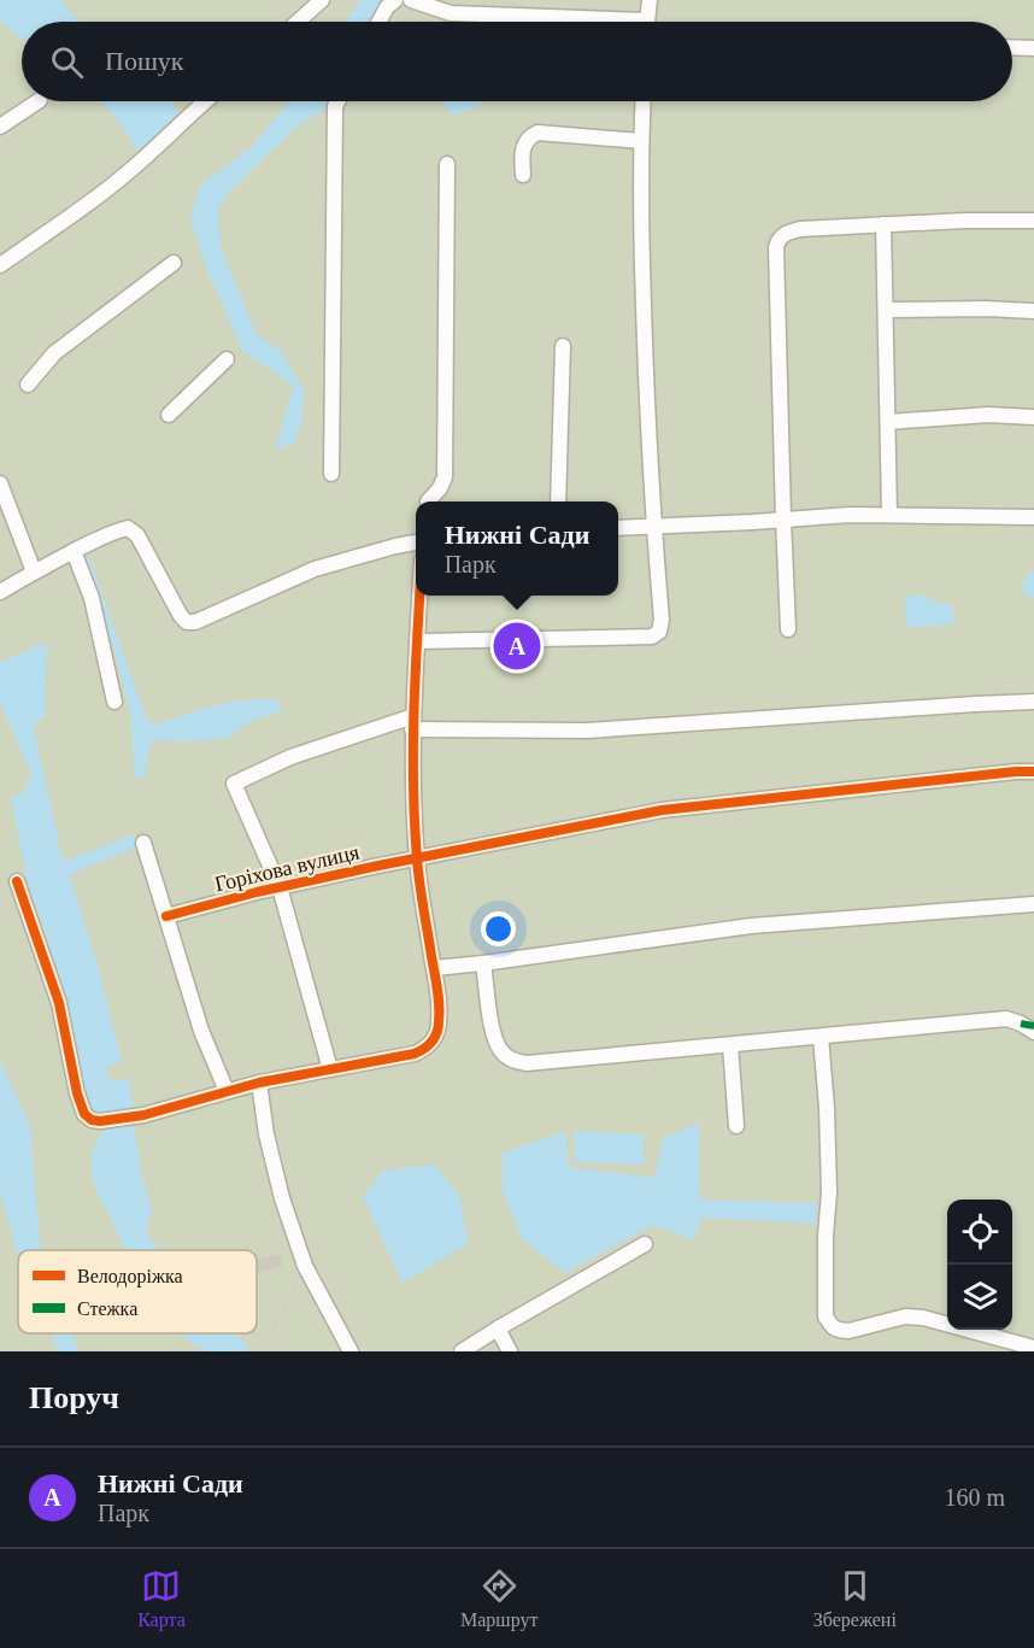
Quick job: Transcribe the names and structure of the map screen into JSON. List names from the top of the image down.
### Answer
{
  "streets": {
    "street": ["Горіхова вулиця"]
  },
  "legend": ["Велодоріжка", "Стежка"],
  "page": {
    "search": "Пошук",
    "popup": ["Нижні Сади", "Парк"],
    "pins": "A",
    "heading": "Поруч",
    "list": [
      {
        "mark": "A",
        "name": "Нижні Сади",
        "note": "Парк",
        "value": "160 m"
      }
    ],
    "nav": ["Карта", "Маршрут", "Збережені"]
  }
}
